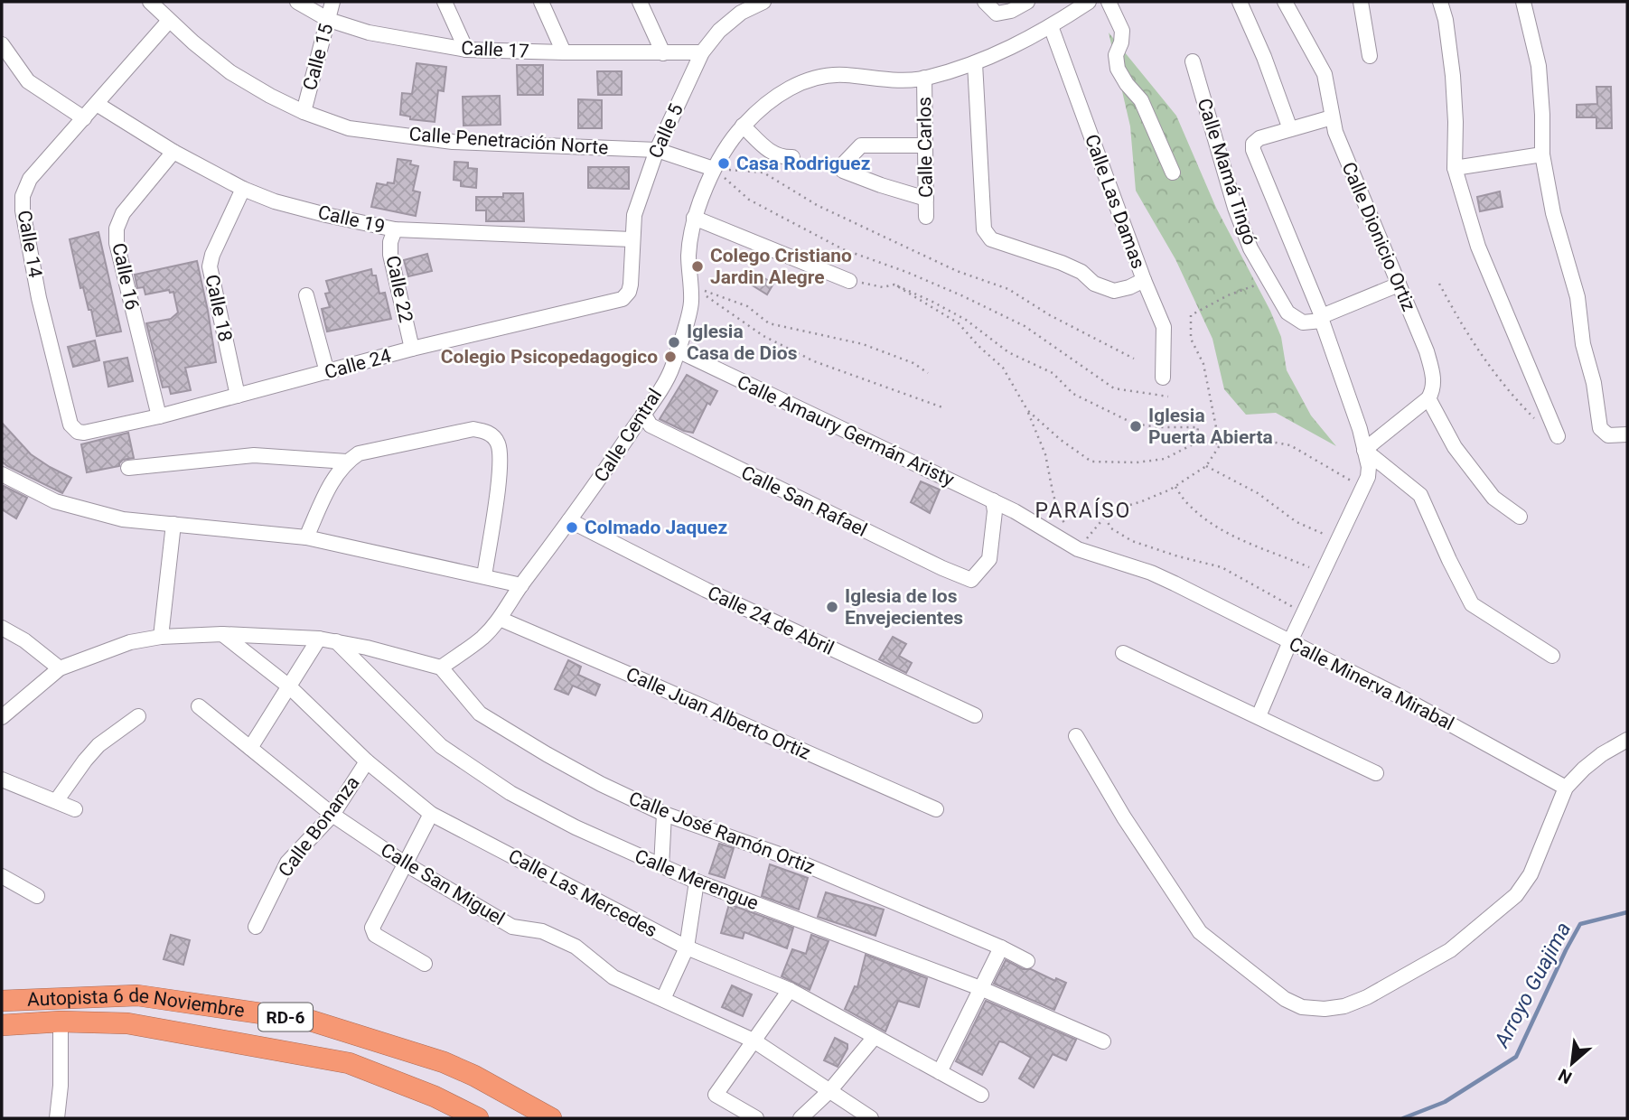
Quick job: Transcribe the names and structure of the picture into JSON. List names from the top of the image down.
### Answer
{
  "streets": {
    "highway": ["Autopista 6 de Noviembre", "RD-6"],
    "street": [
      "Calle 17",
      "Calle 15",
      "Calle 5",
      "Calle Penetración Norte",
      "Calle Carlos",
      "Calle Mamá Tingó",
      "Calle Las Damas",
      "Calle 19",
      "Calle Dionicio Ortiz",
      "Calle 14",
      "Calle 16",
      "Calle 22",
      "Calle 18",
      "Calle 24",
      "Calle Amaury Germán Aristy",
      "Calle Central",
      "Calle San Rafael",
      "Calle 24 de Abril",
      "Calle Minerva Mirabal",
      "Calle Juan Alberto Ortiz",
      "Calle Bonanza",
      "Calle José Ramón Ortiz",
      "Calle Merengue",
      "Calle San Miguel",
      "Calle Las Mercedes"
    ]
  },
  "crossings": [
    ["Calle 17", "Calle 15"],
    ["Calle 17", "Calle 5"],
    ["Calle 15", "Calle Penetración Norte"],
    ["Calle 5", "Calle Penetración Norte"],
    ["Calle 5", "Calle 19"],
    ["Calle 5", "Calle 24"],
    ["Calle Penetración Norte", "Calle 14"],
    ["Calle Penetración Norte", "Calle Central"],
    ["Calle Carlos", "Calle Central"],
    ["Calle Las Damas", "Calle Central"],
    ["Calle 19", "Calle 14"],
    ["Calle 19", "Calle 16"],
    ["Calle 19", "Calle 22"],
    ["Calle 19", "Calle 18"],
    ["Calle 14", "Calle 24"],
    ["Calle 16", "Calle 24"],
    ["Calle 22", "Calle 24"],
    ["Calle 18", "Calle 24"],
    ["Calle Amaury Germán Aristy", "Calle Central"],
    ["Calle Amaury Germán Aristy", "Calle San Rafael"],
    ["Calle Amaury Germán Aristy", "Calle Minerva Mirabal"],
    ["Calle Central", "Calle San Rafael"],
    ["Calle Central", "Calle 24 de Abril"],
    ["Calle Central", "Calle Juan Alberto Ortiz"],
    ["Calle Central", "Calle José Ramón Ortiz"],
    ["Calle Bonanza", "Calle San Miguel"],
    ["Calle Bonanza", "Calle Las Mercedes"]
  ],
  "districts": ["PARAÍSO"],
  "water": ["Arroyo Guajima"],
  "places": [
    "Casa Rodriguez",
    "Colego Cristiano Jardin Alegre",
    "Iglesia Casa de Dios",
    "Colegio Psicopedagogico",
    "Iglesia Puerta Abierta",
    "Colmado Jaquez",
    "Iglesia de los Envejecientes"
  ],
  "north": "bottom left"
}
